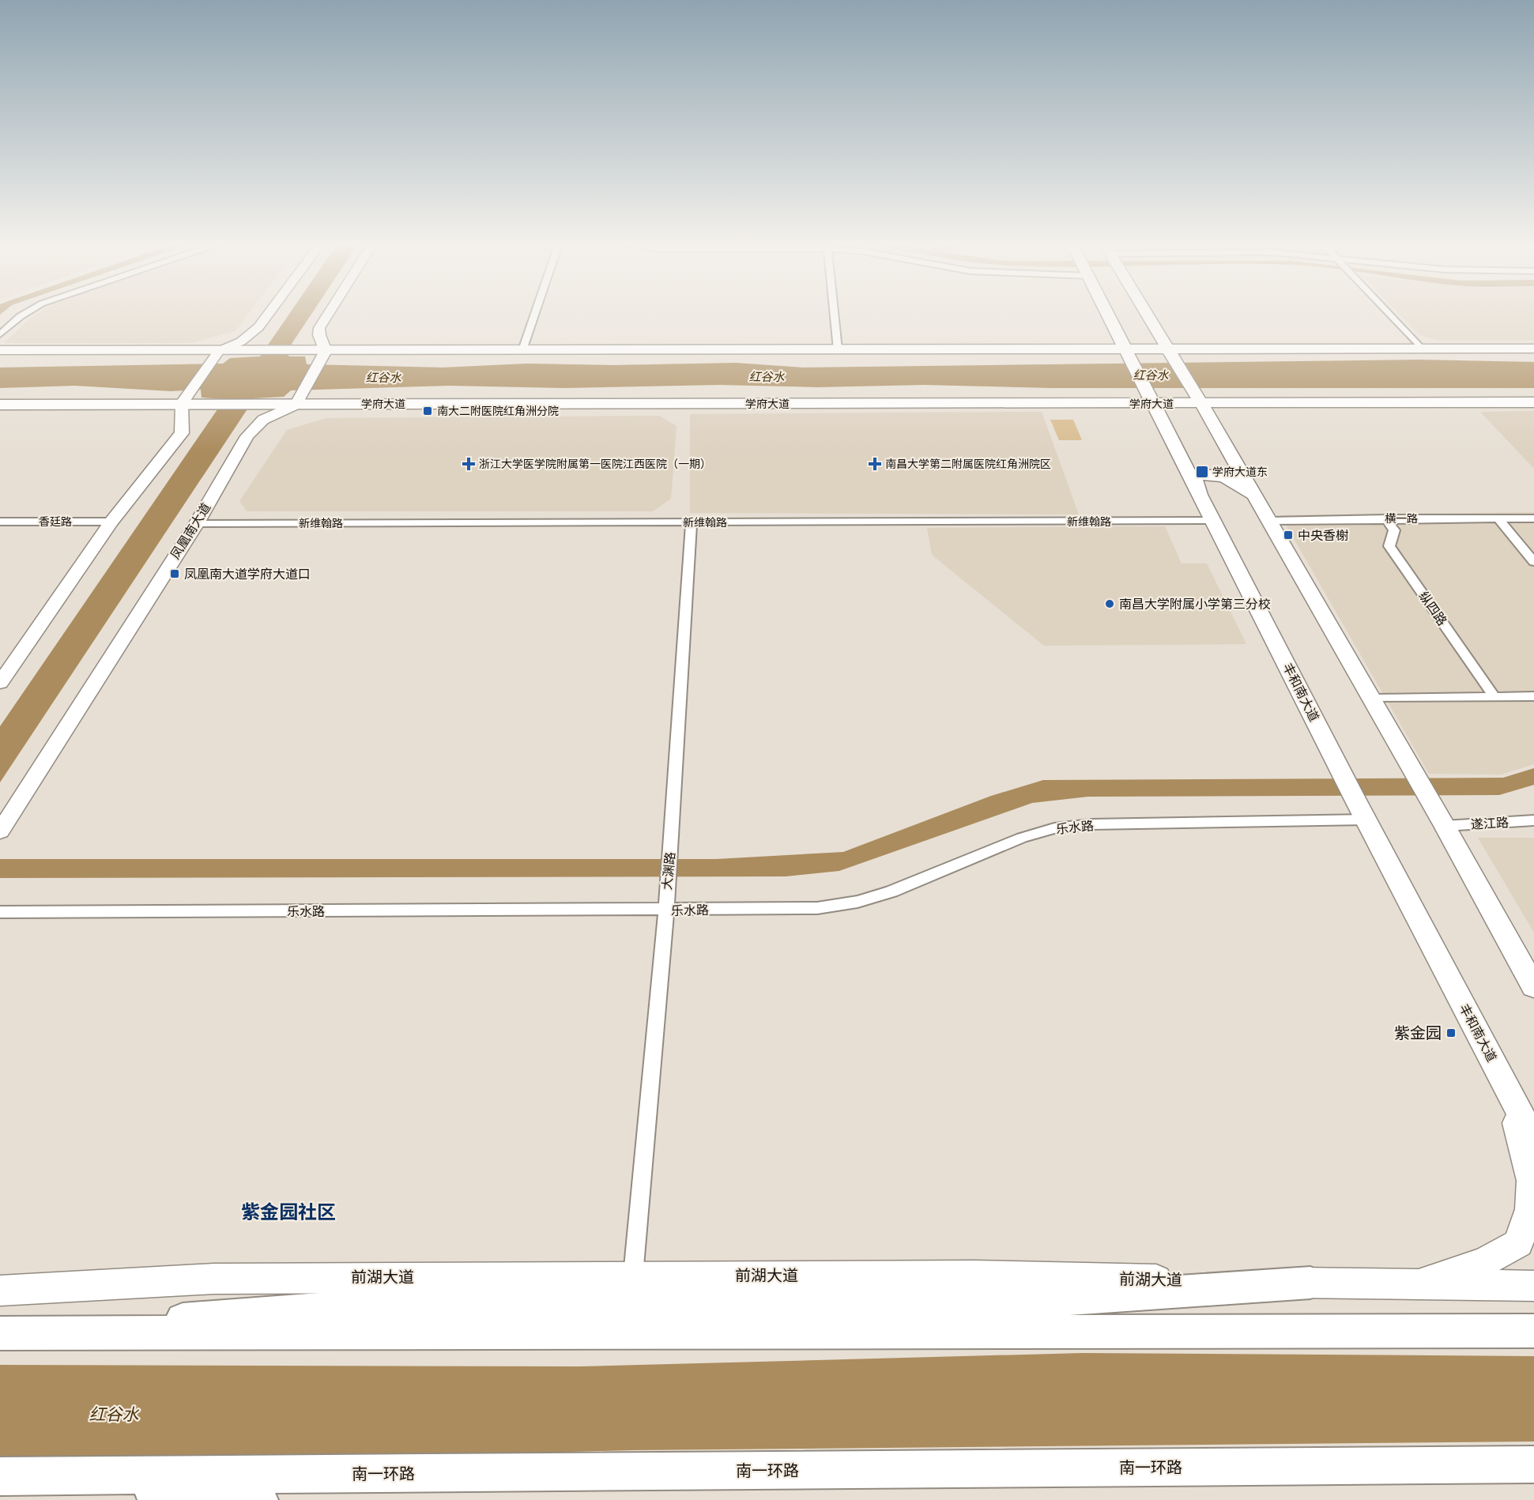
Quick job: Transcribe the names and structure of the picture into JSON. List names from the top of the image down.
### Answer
{
  "streets": {
    "highway": ["南一环路"],
    "main road": [
      "学府大道",
      "凤凰南大道",
      "丰和南大道",
      "前湖大道"
    ],
    "street": [
      "横一路",
      "香廷路",
      "新维翰路",
      "纵四路",
      "遂江路",
      "乐水路",
      "大渊路"
    ]
  },
  "crossings": [
    ["学府大道", "凤凰南大道"],
    ["学府大道", "丰和南大道"],
    ["横一路", "纵四路"],
    ["新维翰路", "凤凰南大道"],
    ["新维翰路", "丰和南大道"],
    ["新维翰路", "大渊路"],
    ["丰和南大道", "乐水路"],
    ["乐水路", "大渊路"],
    ["大渊路", "前湖大道"]
  ],
  "districts": ["紫金园社区"],
  "water": ["红谷水"],
  "places": {
    "transit": [
      "南大二附医院红角洲分院",
      "学府大道东",
      "中央香榭",
      "凤凰南大道学府大道口",
      "紫金园"
    ],
    "health": ["浙江大学医学院附属第一医院江西医院（一期）", "南昌大学第二附属医院红角洲院区"],
    "other": ["南昌大学附属小学第三分校"]
  }
}
